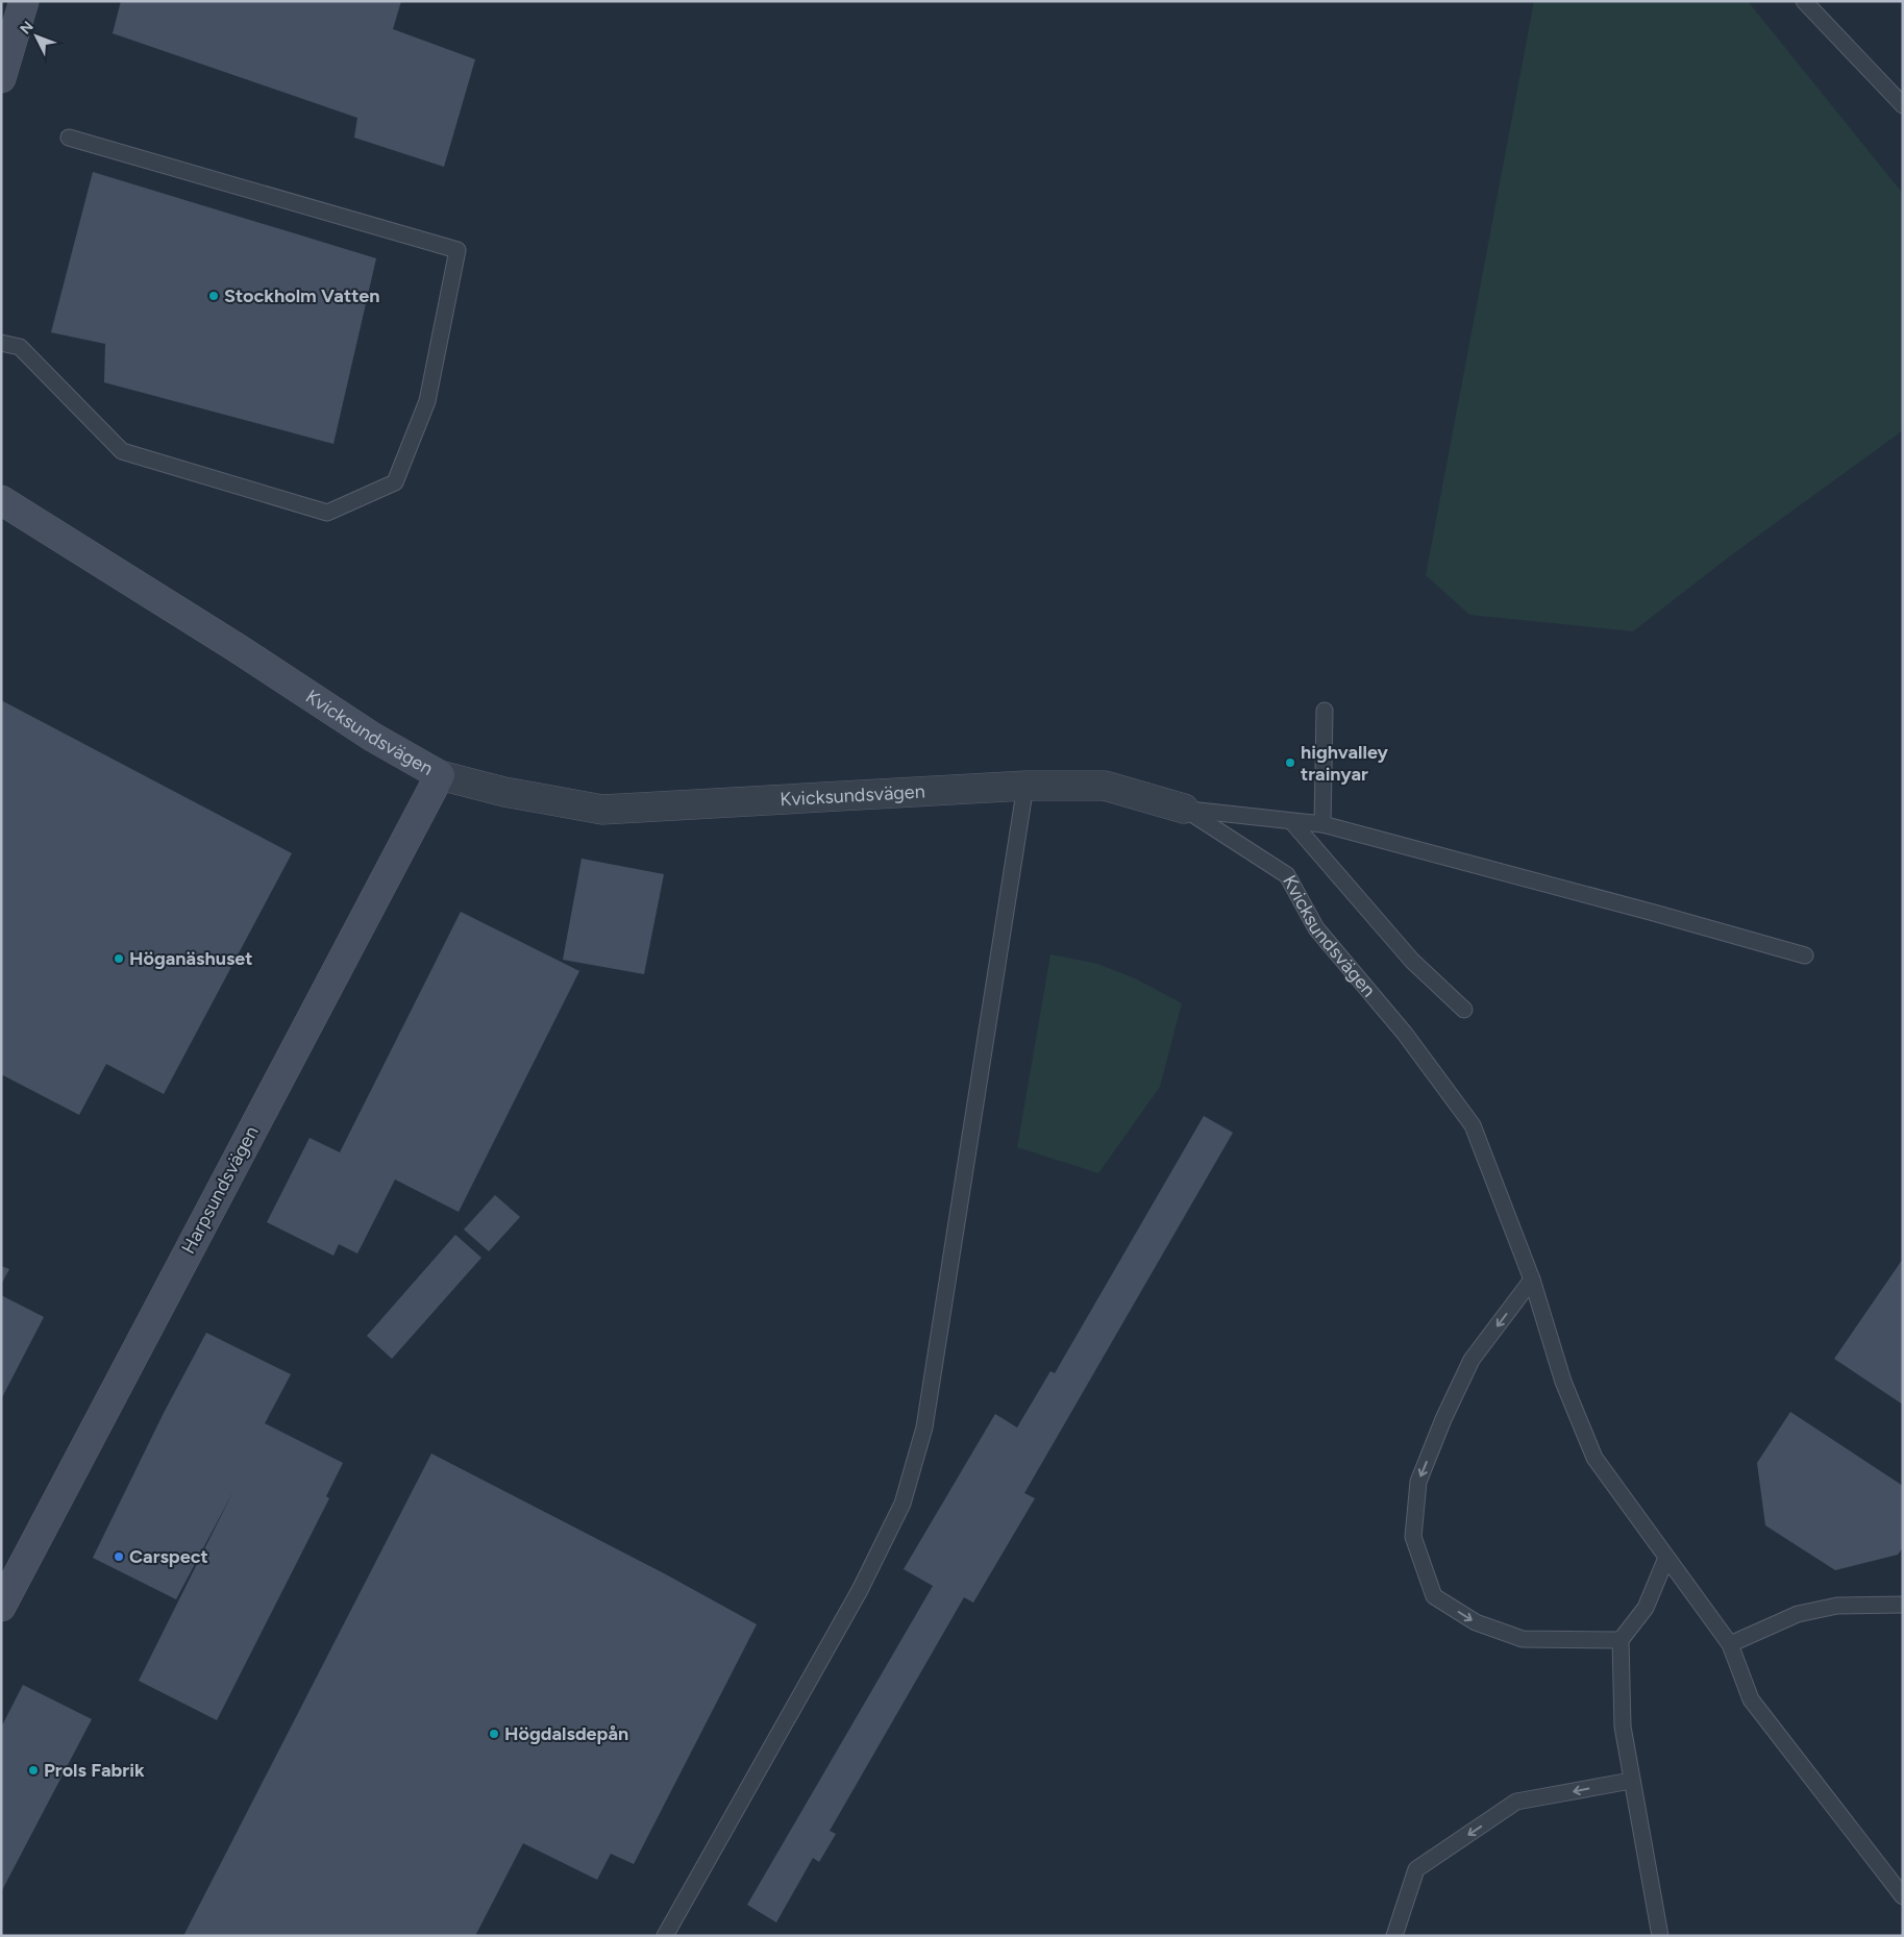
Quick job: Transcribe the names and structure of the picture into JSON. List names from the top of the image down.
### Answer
{
  "streets": {
    "street": ["Kvicksundsvägen", "Harpsundsvägen"]
  },
  "crossings": [
    ["Kvicksundsvägen", "Harpsundsvägen"]
  ],
  "places": [
    "Stockholm Vatten",
    "highvalley trainyar",
    "Höganäshuset",
    "Carspect",
    "Högdalsdepån",
    "Prols Fabrik"
  ],
  "north": "top left"
}
